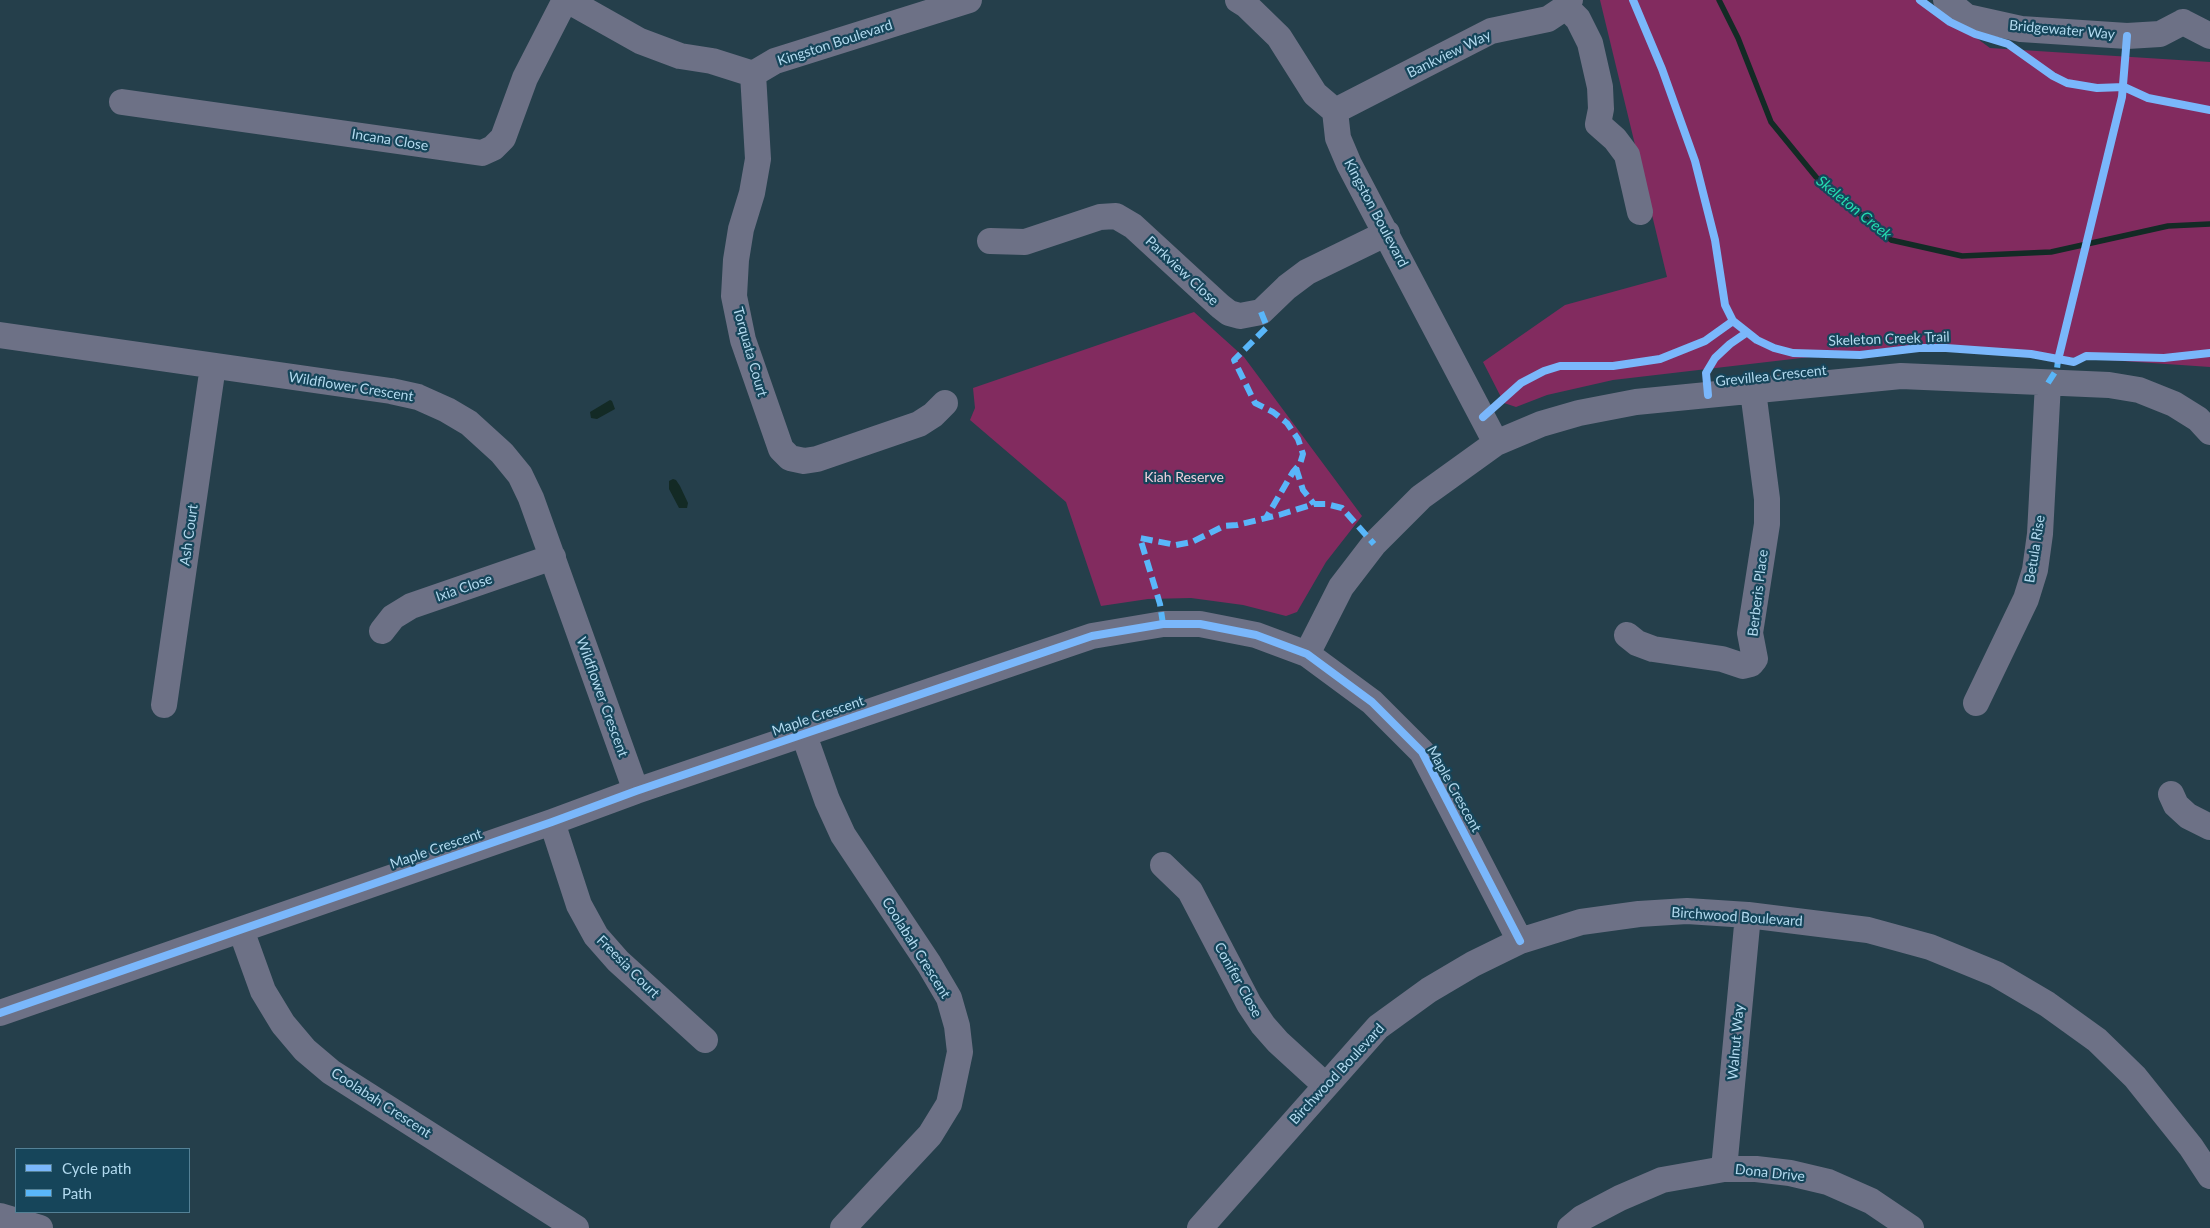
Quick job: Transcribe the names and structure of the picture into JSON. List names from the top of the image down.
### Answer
{
  "streets": {
    "street": [
      "Bridgewater Way",
      "Kingston Boulevard",
      "Bankview Way",
      "Incana Close",
      "Parkview Close",
      "Torquata Court",
      "Grevillea Crescent",
      "Wildflower Crescent",
      "Ash Court",
      "Betula Rise",
      "Ixia Close",
      "Berberis Place",
      "Maple Crescent",
      "Birchwood Boulevard",
      "Coolabah Crescent",
      "Freesia Court",
      "Conifer Close",
      "Walnut Way",
      "Dona Drive"
    ],
    "cycle path": ["Skeleton Creek Trail"]
  },
  "crossings": [
    ["Kingston Boulevard", "Bankview Way"],
    ["Kingston Boulevard", "Parkview Close"],
    ["Kingston Boulevard", "Torquata Court"],
    ["Kingston Boulevard", "Grevillea Crescent"],
    ["Grevillea Crescent", "Betula Rise"],
    ["Grevillea Crescent", "Berberis Place"],
    ["Grevillea Crescent", "Maple Crescent"],
    ["Wildflower Crescent", "Ash Court"],
    ["Wildflower Crescent", "Ixia Close"],
    ["Wildflower Crescent", "Maple Crescent"],
    ["Maple Crescent", "Birchwood Boulevard"],
    ["Maple Crescent", "Coolabah Crescent"],
    ["Maple Crescent", "Freesia Court"],
    ["Birchwood Boulevard", "Conifer Close"],
    ["Birchwood Boulevard", "Walnut Way"],
    ["Walnut Way", "Dona Drive"]
  ],
  "water": ["Skeleton Creek"],
  "parks": ["Kiah Reserve"],
  "legend": ["Cycle path", "Path"]
}
